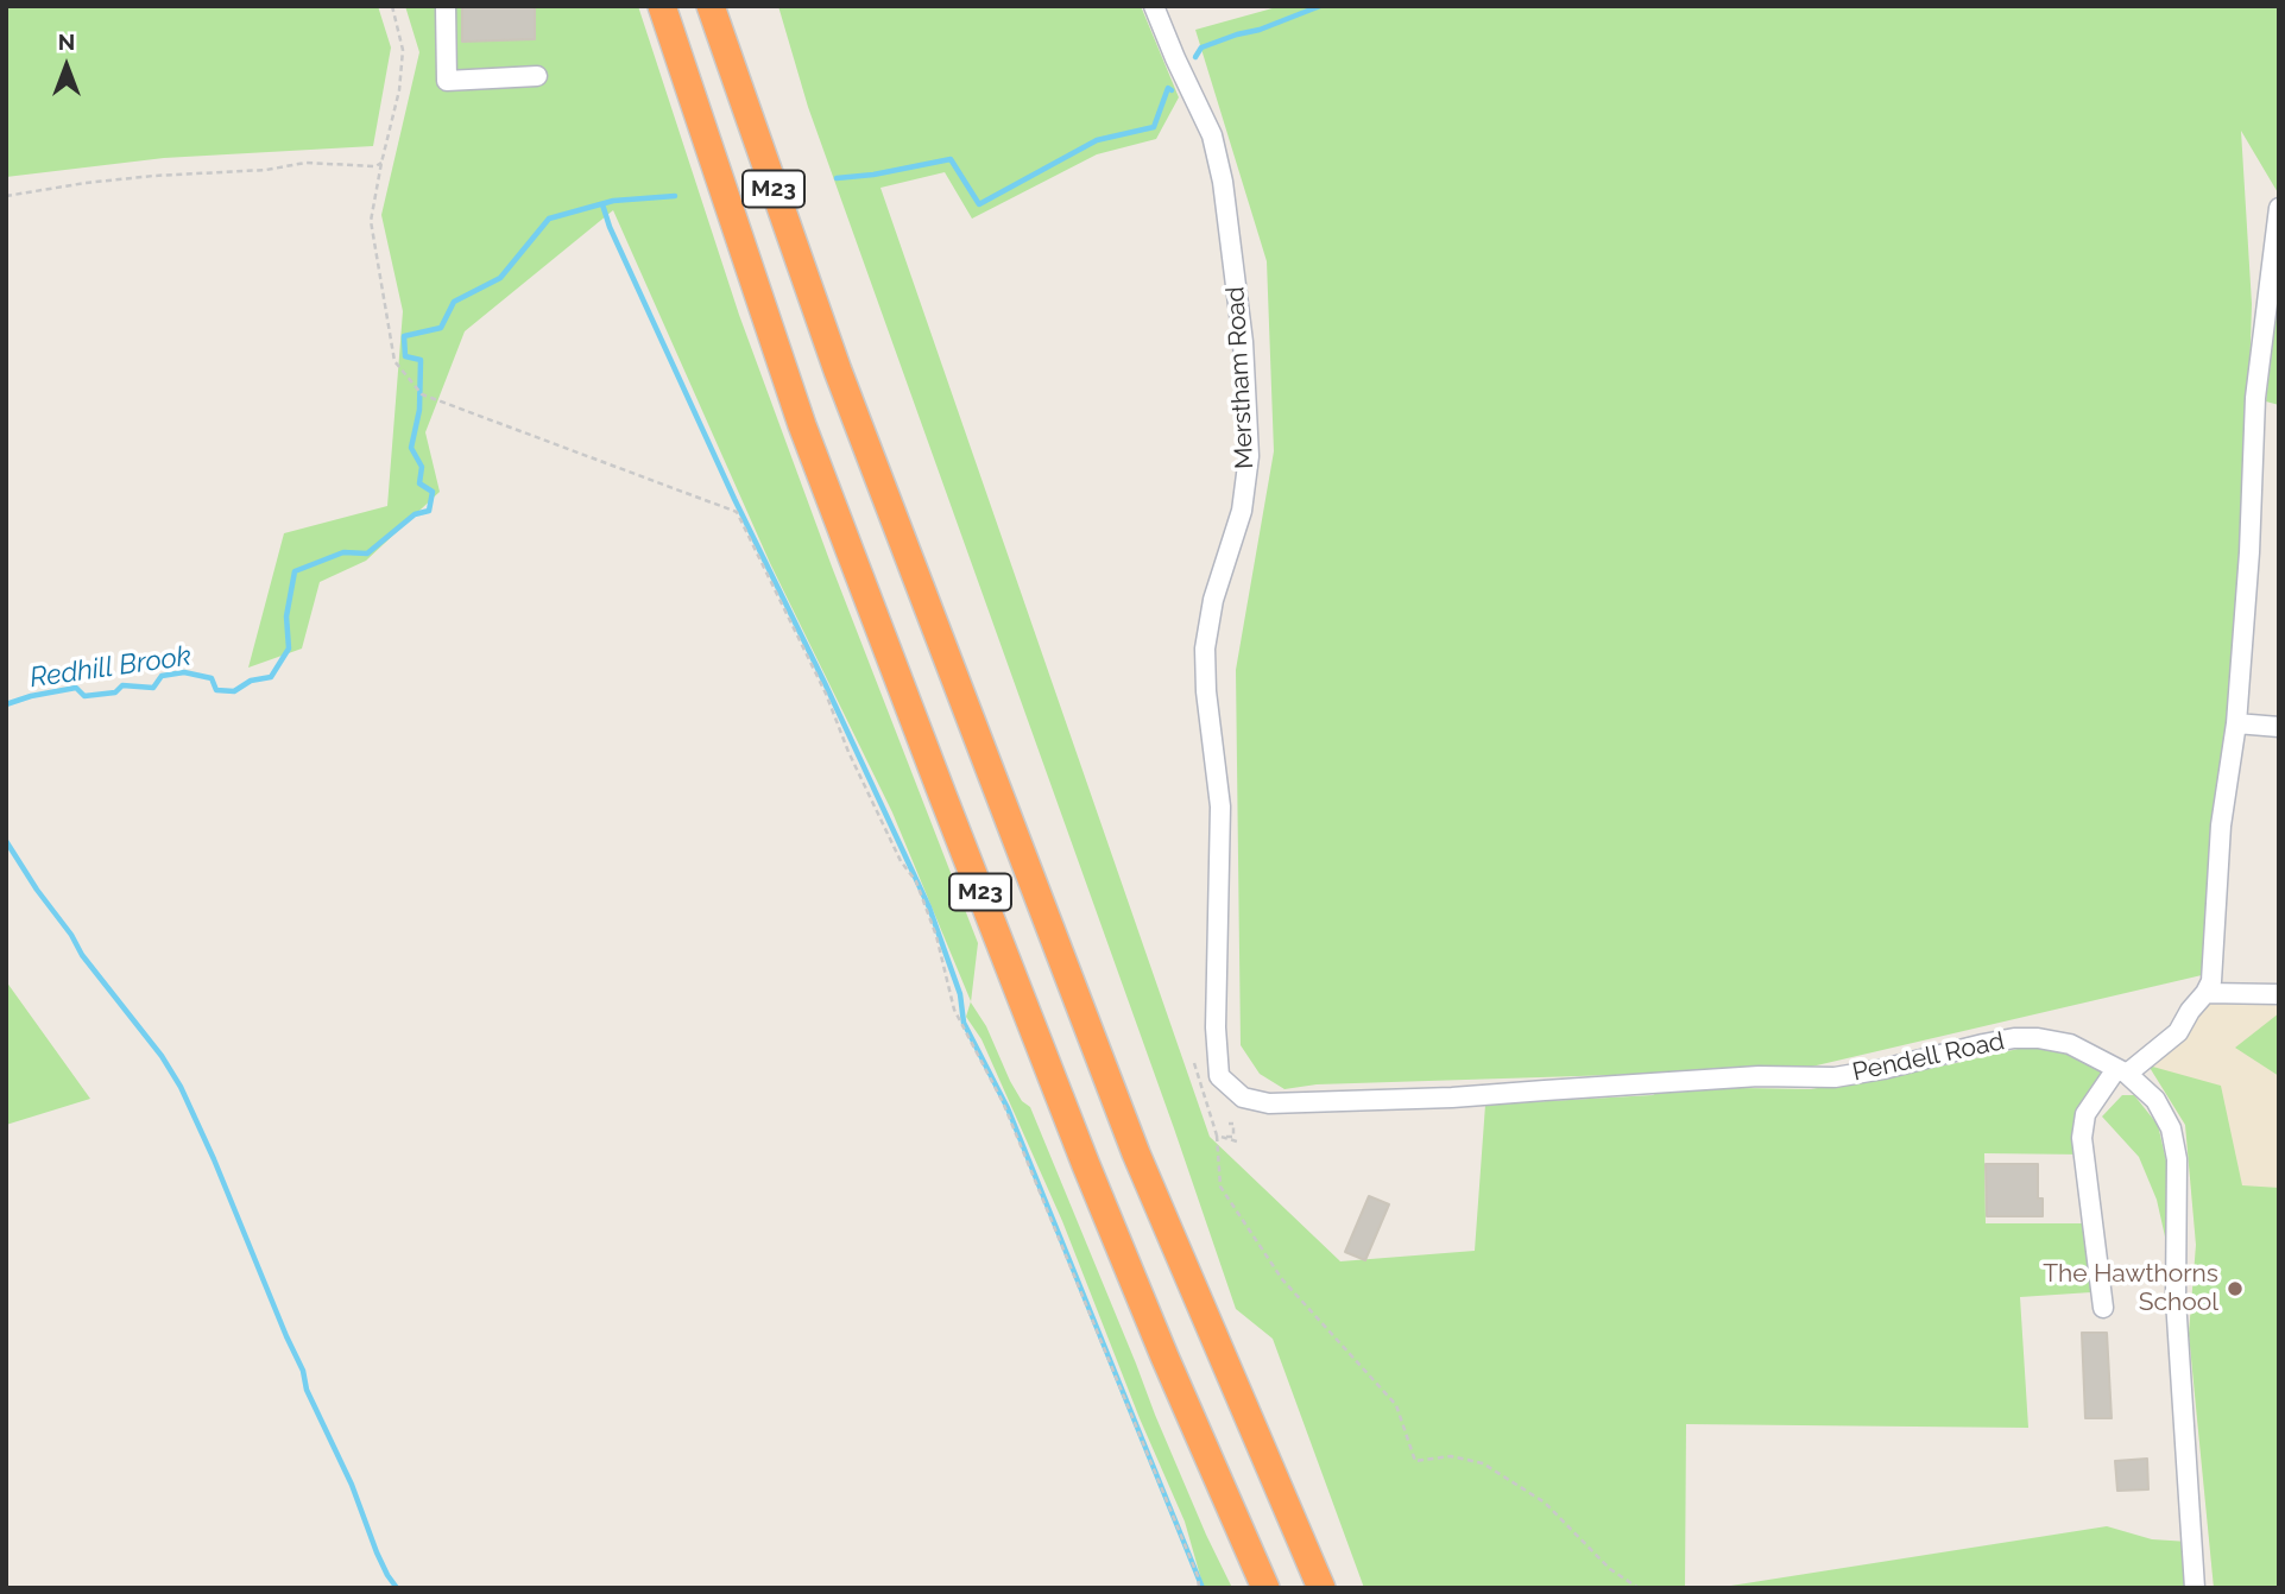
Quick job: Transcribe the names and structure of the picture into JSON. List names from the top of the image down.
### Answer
{
  "streets": {
    "highway": ["M23"],
    "street": ["Merstham Road", "Pendell Road"]
  },
  "crossings": [
    ["Merstham Road", "Pendell Road"]
  ],
  "water": ["Redhill Brook"],
  "places": ["The Hawthorns School"],
  "north": "top"
}
